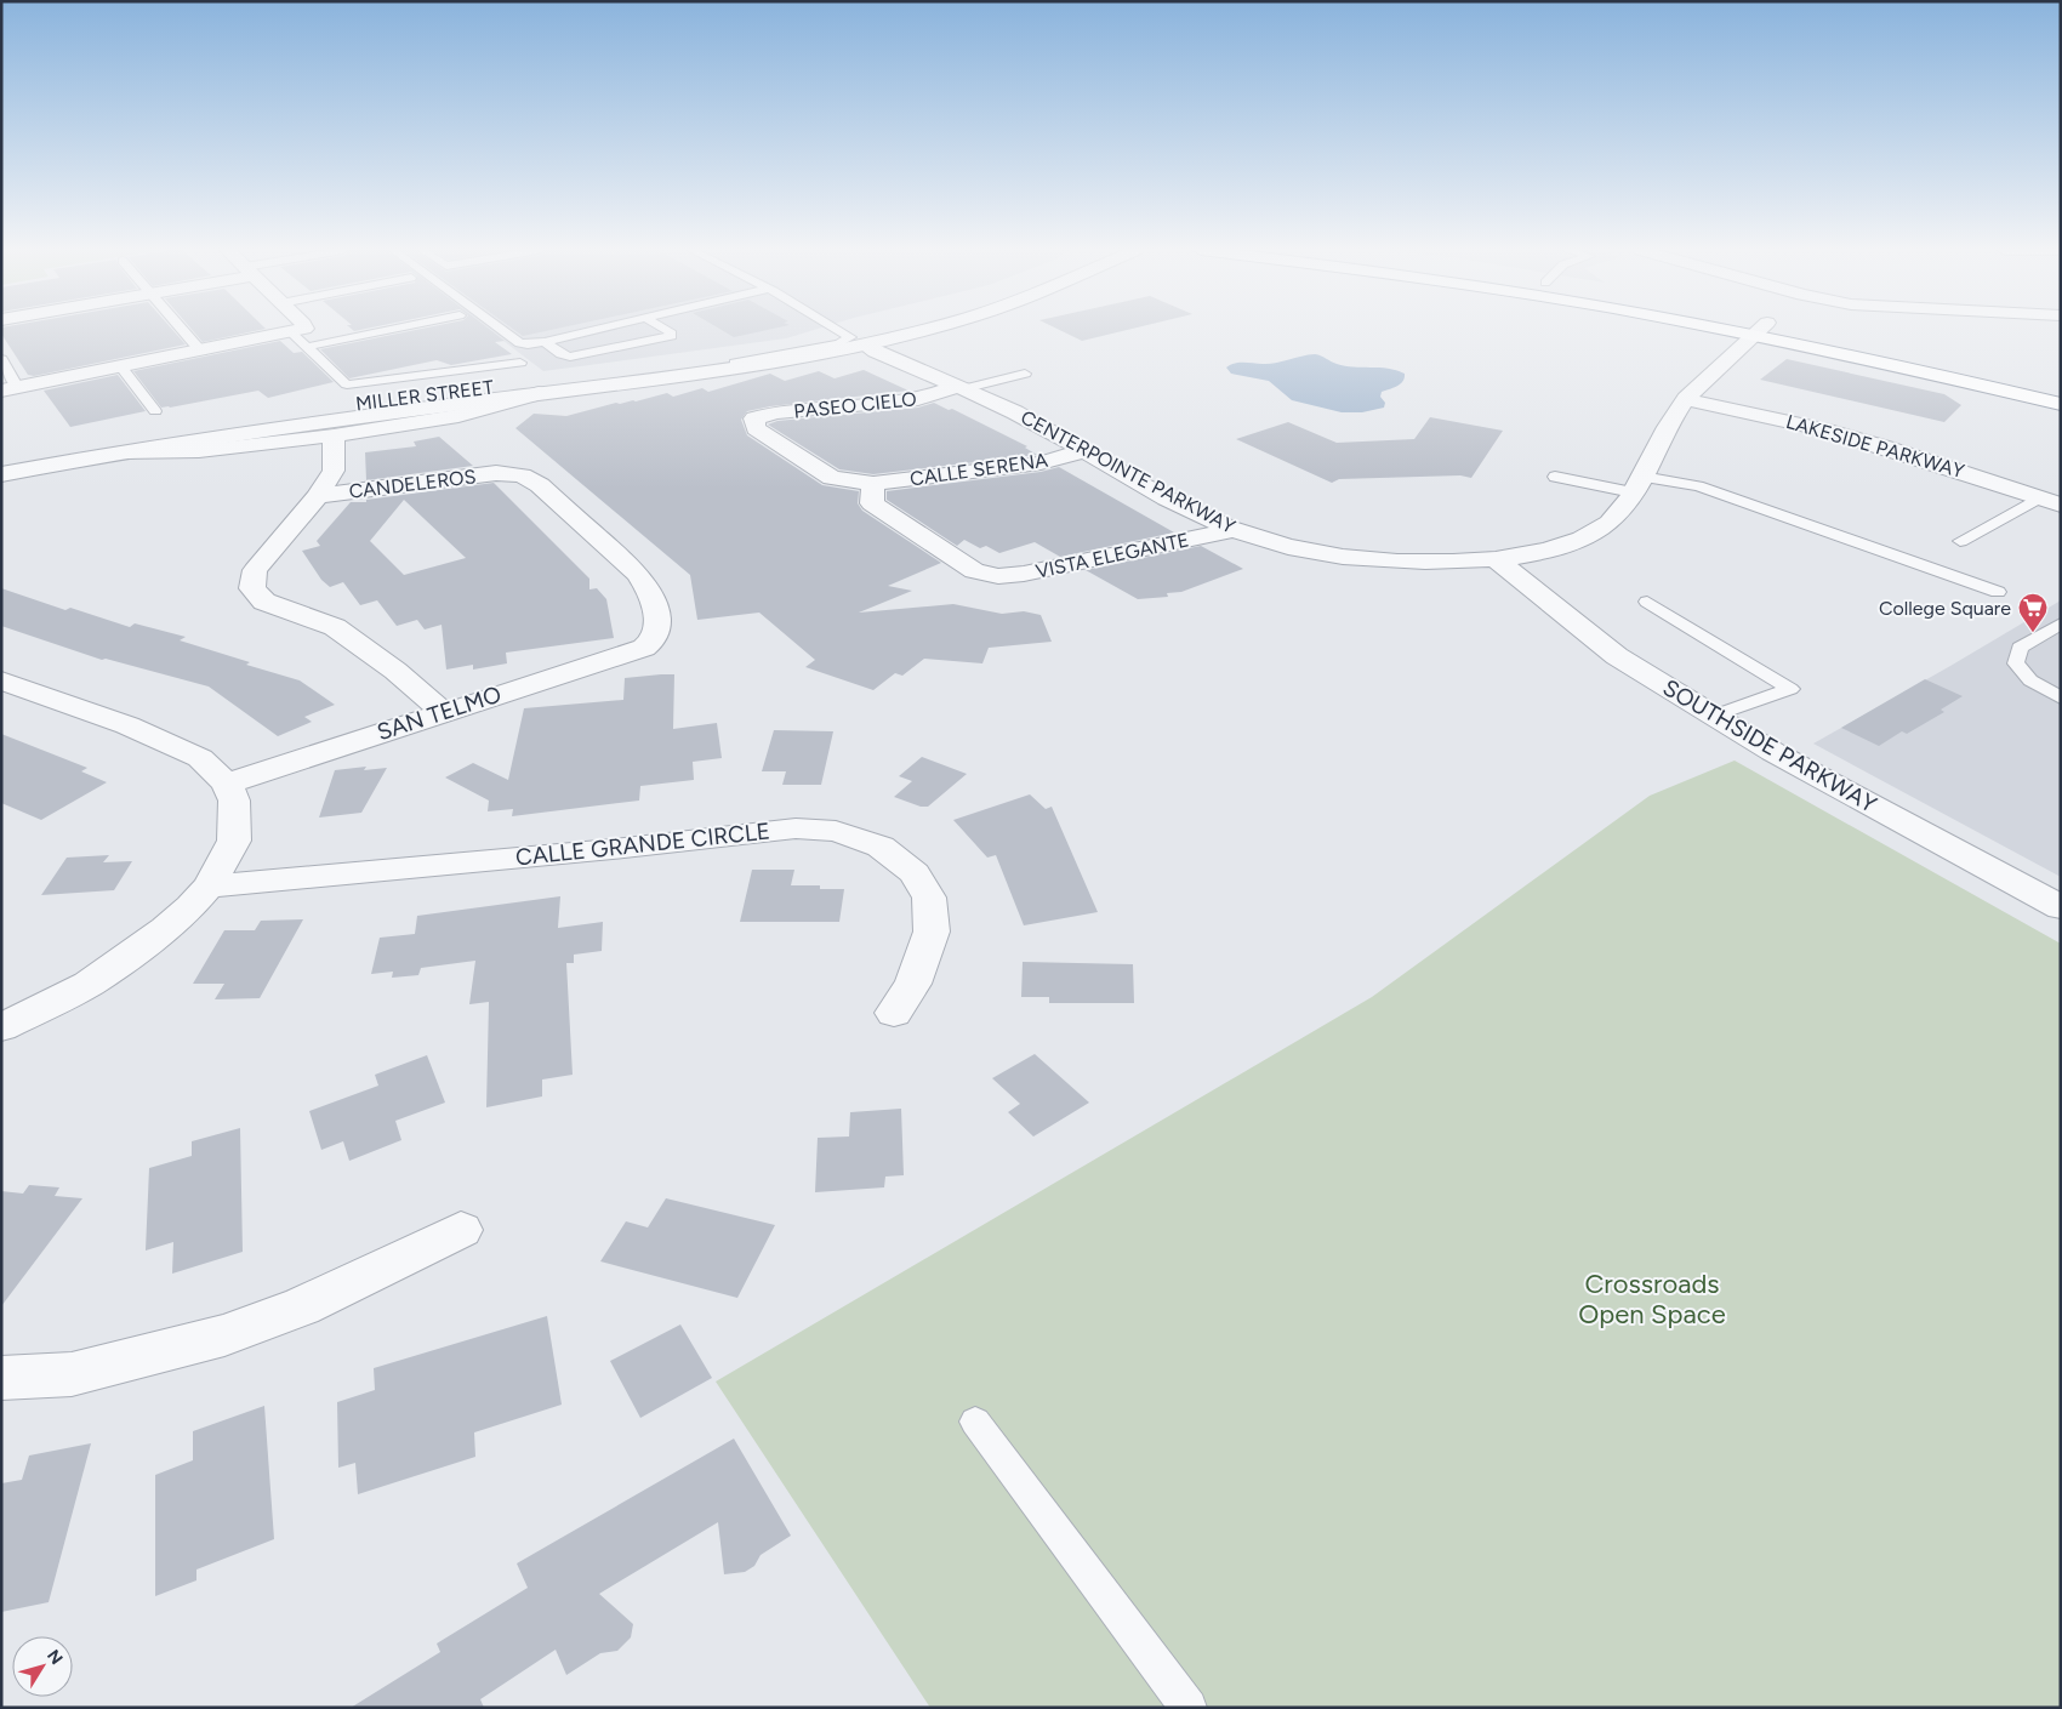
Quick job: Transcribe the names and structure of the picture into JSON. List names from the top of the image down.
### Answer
{
  "streets": {
    "street": [
      "MILLER STREET",
      "PASEO CIELO",
      "LAKESIDE PARKWAY",
      "CALLE SERENA",
      "CENTERPOINTE PARKWAY",
      "CANDELEROS",
      "VISTA ELEGANTE",
      "SAN TELMO",
      "SOUTHSIDE PARKWAY",
      "CALLE GRANDE CIRCLE"
    ]
  },
  "crossings": [
    ["MILLER STREET", "CENTERPOINTE PARKWAY"],
    ["PASEO CIELO", "CALLE SERENA"],
    ["PASEO CIELO", "CENTERPOINTE PARKWAY"],
    ["LAKESIDE PARKWAY", "CENTERPOINTE PARKWAY"],
    ["CALLE SERENA", "CENTERPOINTE PARKWAY"],
    ["CALLE SERENA", "VISTA ELEGANTE"],
    ["CENTERPOINTE PARKWAY", "VISTA ELEGANTE"],
    ["CENTERPOINTE PARKWAY", "SOUTHSIDE PARKWAY"],
    ["CANDELEROS", "SAN TELMO"]
  ],
  "parks": ["Crossroads Open Space"],
  "places": {
    "supermarket": ["College Square"]
  },
  "north": "top right"
}
